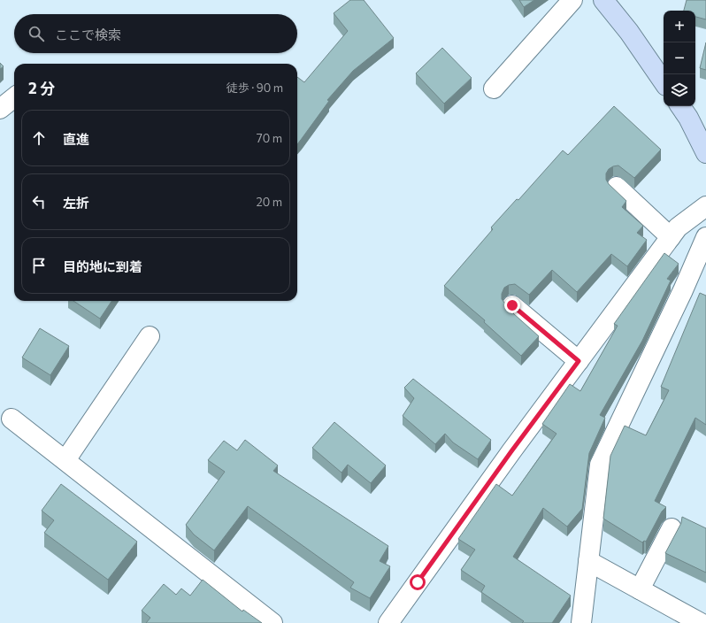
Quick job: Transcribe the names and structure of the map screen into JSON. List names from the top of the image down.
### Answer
{
  "page": {
    "map_buttons": ["+", "−"],
    "search": "ここで検索",
    "heading": ["2 分", "徒歩 · 90 m"],
    "list": [
      ["直進", "70 m"],
      ["左折", "20 m"],
      "目的地に到着"
    ]
  }
}
